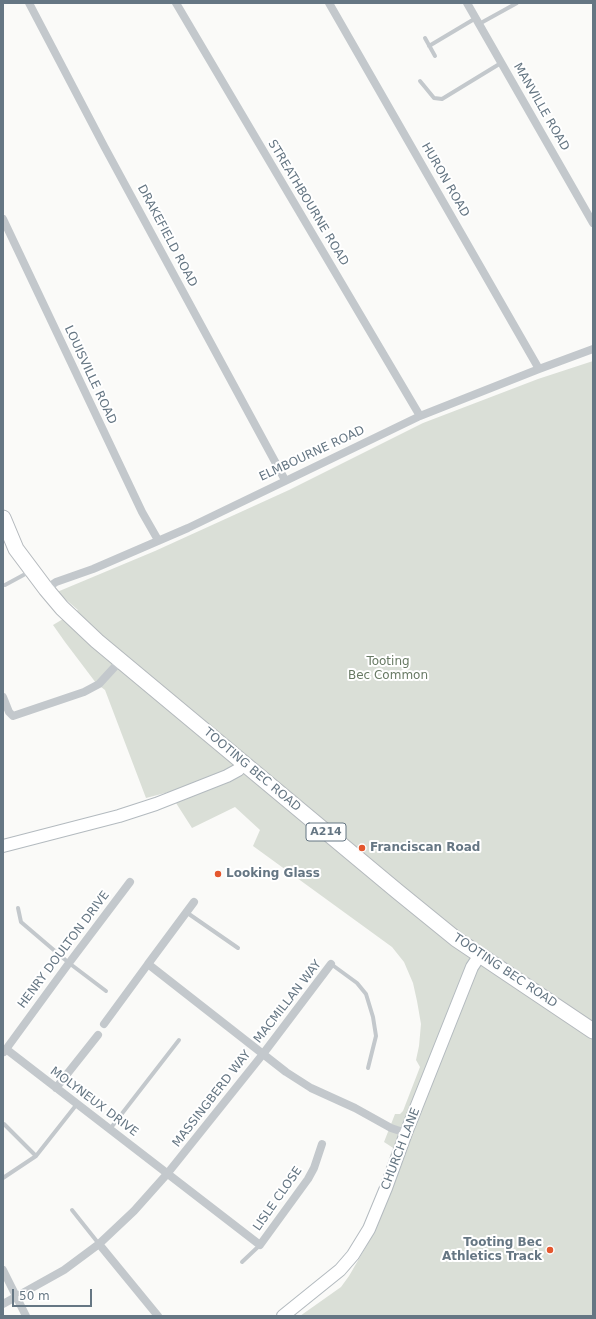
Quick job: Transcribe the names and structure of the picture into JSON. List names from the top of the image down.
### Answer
{
  "streets": {
    "highway": ["TOOTING BEC ROAD", "A214"],
    "main road": ["CHURCH LANE"],
    "street": [
      "MANVILLE ROAD",
      "HURON ROAD",
      "STREATHBOURNE ROAD",
      "DRAKEFIELD ROAD",
      "LOUISVILLE ROAD",
      "ELMBOURNE ROAD",
      "HENRY DOULTON DRIVE",
      "MACMILLAN WAY",
      "MASSINGBERD WAY",
      "MOLYNEUX DRIVE",
      "LISLE CLOSE"
    ]
  },
  "crossings": [
    ["HURON ROAD", "ELMBOURNE ROAD"],
    ["STREATHBOURNE ROAD", "ELMBOURNE ROAD"],
    ["DRAKEFIELD ROAD", "ELMBOURNE ROAD"],
    ["LOUISVILLE ROAD", "ELMBOURNE ROAD"],
    ["ELMBOURNE ROAD", "TOOTING BEC ROAD"],
    ["TOOTING BEC ROAD", "CHURCH LANE"],
    ["HENRY DOULTON DRIVE", "MOLYNEUX DRIVE"],
    ["MACMILLAN WAY", "MASSINGBERD WAY"],
    ["MASSINGBERD WAY", "MOLYNEUX DRIVE"],
    ["MASSINGBERD WAY", "CHURCH LANE"],
    ["MASSINGBERD WAY", "LISLE CLOSE"],
    ["MOLYNEUX DRIVE", "LISLE CLOSE"]
  ],
  "parks": ["Tooting Bec Common"],
  "places": ["Franciscan Road", "Looking Glass", "Tooting Bec Athletics Track"],
  "scale_bar": "50 m"
}
